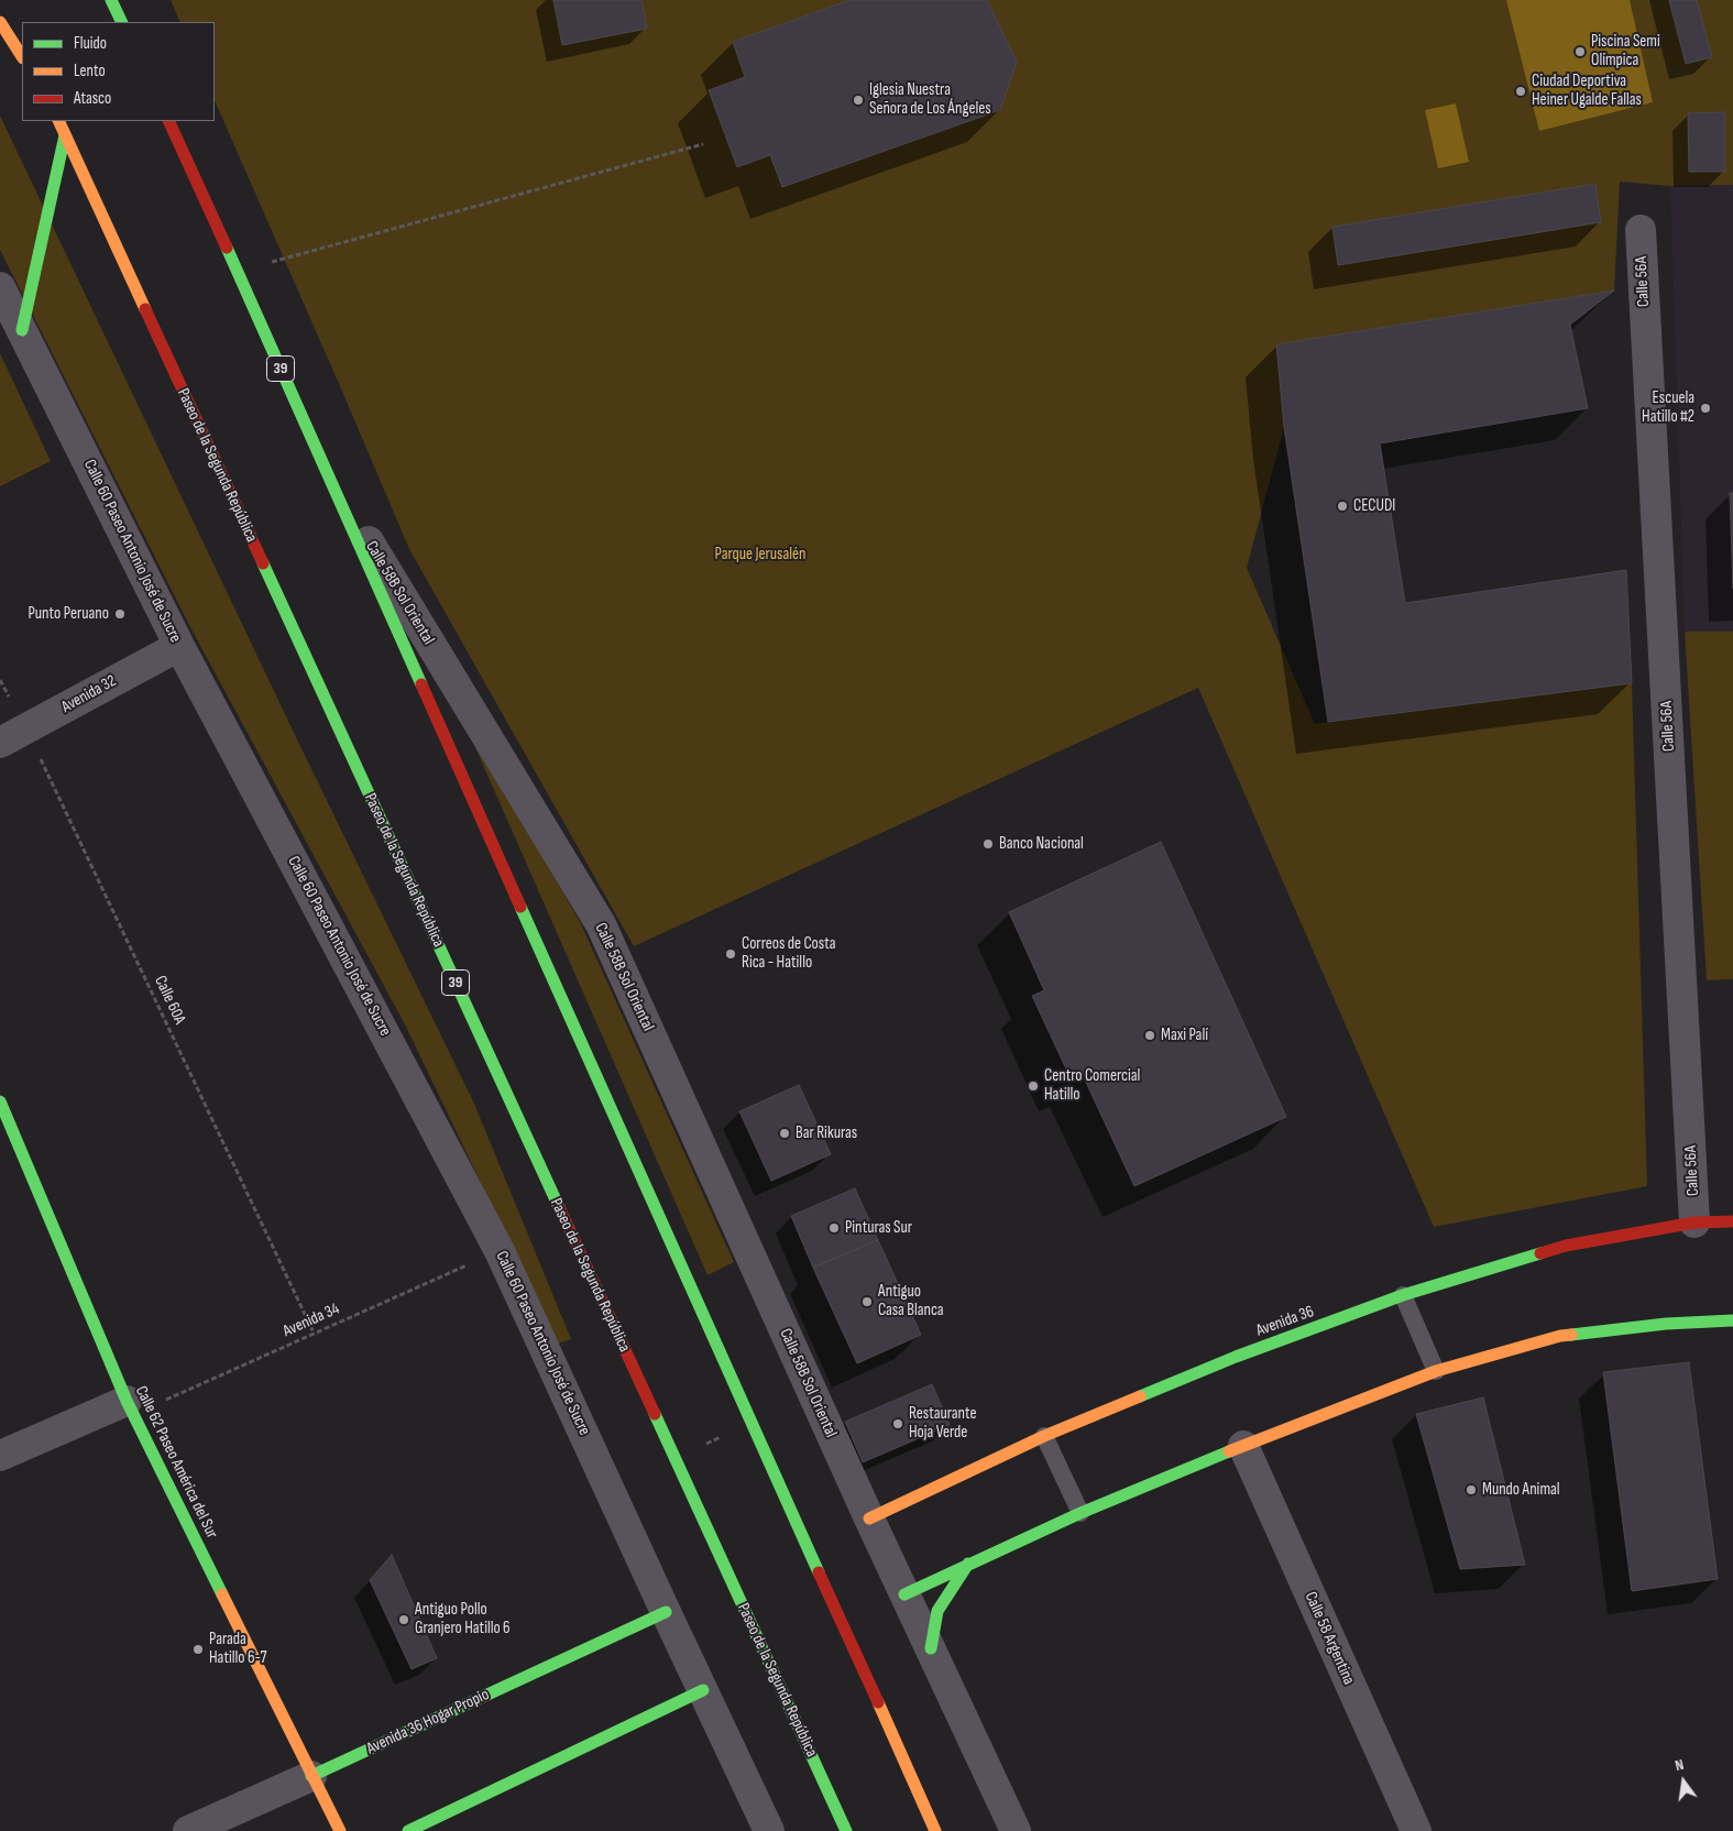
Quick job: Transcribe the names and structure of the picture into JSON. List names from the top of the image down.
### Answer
{
  "streets": {
    "main road": [
      "39",
      "Paseo de la Segunda República",
      "Avenida 36",
      "Calle 62 Paseo América del Sur",
      "Avenida 36 Hogar Propio"
    ],
    "street": [
      "Calle 56A",
      "Calle 60 Paseo Antonio José de Sucre",
      "Calle 58B Sol Oriental",
      "Avenida 32",
      "Calle 58 Argentina"
    ],
    "path": ["Calle 60A", "Avenida 34"]
  },
  "crossings": [
    ["Calle 56A", "Avenida 36"],
    ["39", "Calle 58B Sol Oriental"],
    ["Calle 60 Paseo Antonio José de Sucre", "Avenida 32"],
    ["Calle 60 Paseo Antonio José de Sucre", "Avenida 34"],
    ["Calle 60 Paseo Antonio José de Sucre", "Avenida 36 Hogar Propio"],
    ["Calle 58B Sol Oriental", "Avenida 36"],
    ["Avenida 32", "Calle 60A"],
    ["Calle 60A", "Avenida 34"],
    ["Avenida 34", "Calle 62 Paseo América del Sur"],
    ["Calle 62 Paseo América del Sur", "Avenida 36 Hogar Propio"]
  ],
  "parks": ["Parque Jerusalén"],
  "places": [
    "Piscina Semi Olímpica",
    "Ciudad Deportiva Heiner Ugalde Fallas",
    "Iglesia Nuestra Señora de Los Ángeles",
    "Escuela Hatillo #2",
    "CECUDI",
    "Punto Peruano",
    "Banco Nacional",
    "Correos de Costa Rica - Hatillo",
    "Maxi Palí",
    "Centro Comercial Hatillo",
    "Bar Rikuras",
    "Pinturas Sur",
    "Antiguo Casa Blanca",
    "Restaurante Hoja Verde",
    "Mundo Animal",
    "Antiguo Pollo Granjero Hatillo 6",
    "Parada Hatillo 6-7"
  ],
  "legend": ["Fluido", "Lento", "Atasco"],
  "north": "top"
}
